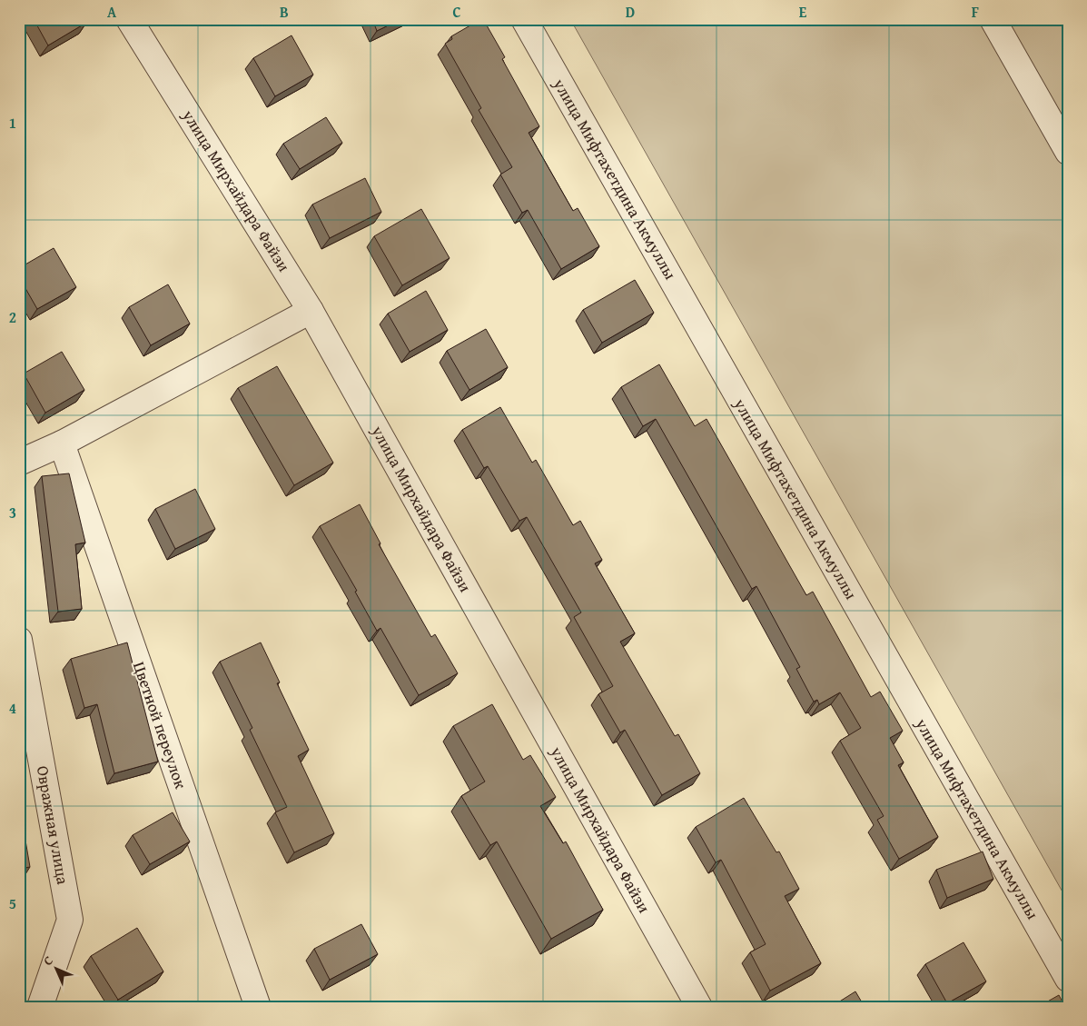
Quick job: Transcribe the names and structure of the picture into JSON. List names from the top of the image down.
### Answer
{
  "streets": {
    "street": [
      "улица Мифтахетдина Акмуллы",
      "улица Мирхайдара Файзи",
      "Цветной переулок",
      "Овражная улица"
    ]
  },
  "north": "top left",
  "grid": {
    "columns": [
      "A",
      "B",
      "C",
      "D",
      "E",
      "F"
    ],
    "rows": [
      "1",
      "2",
      "3",
      "4",
      "5"
    ]
  }
}
